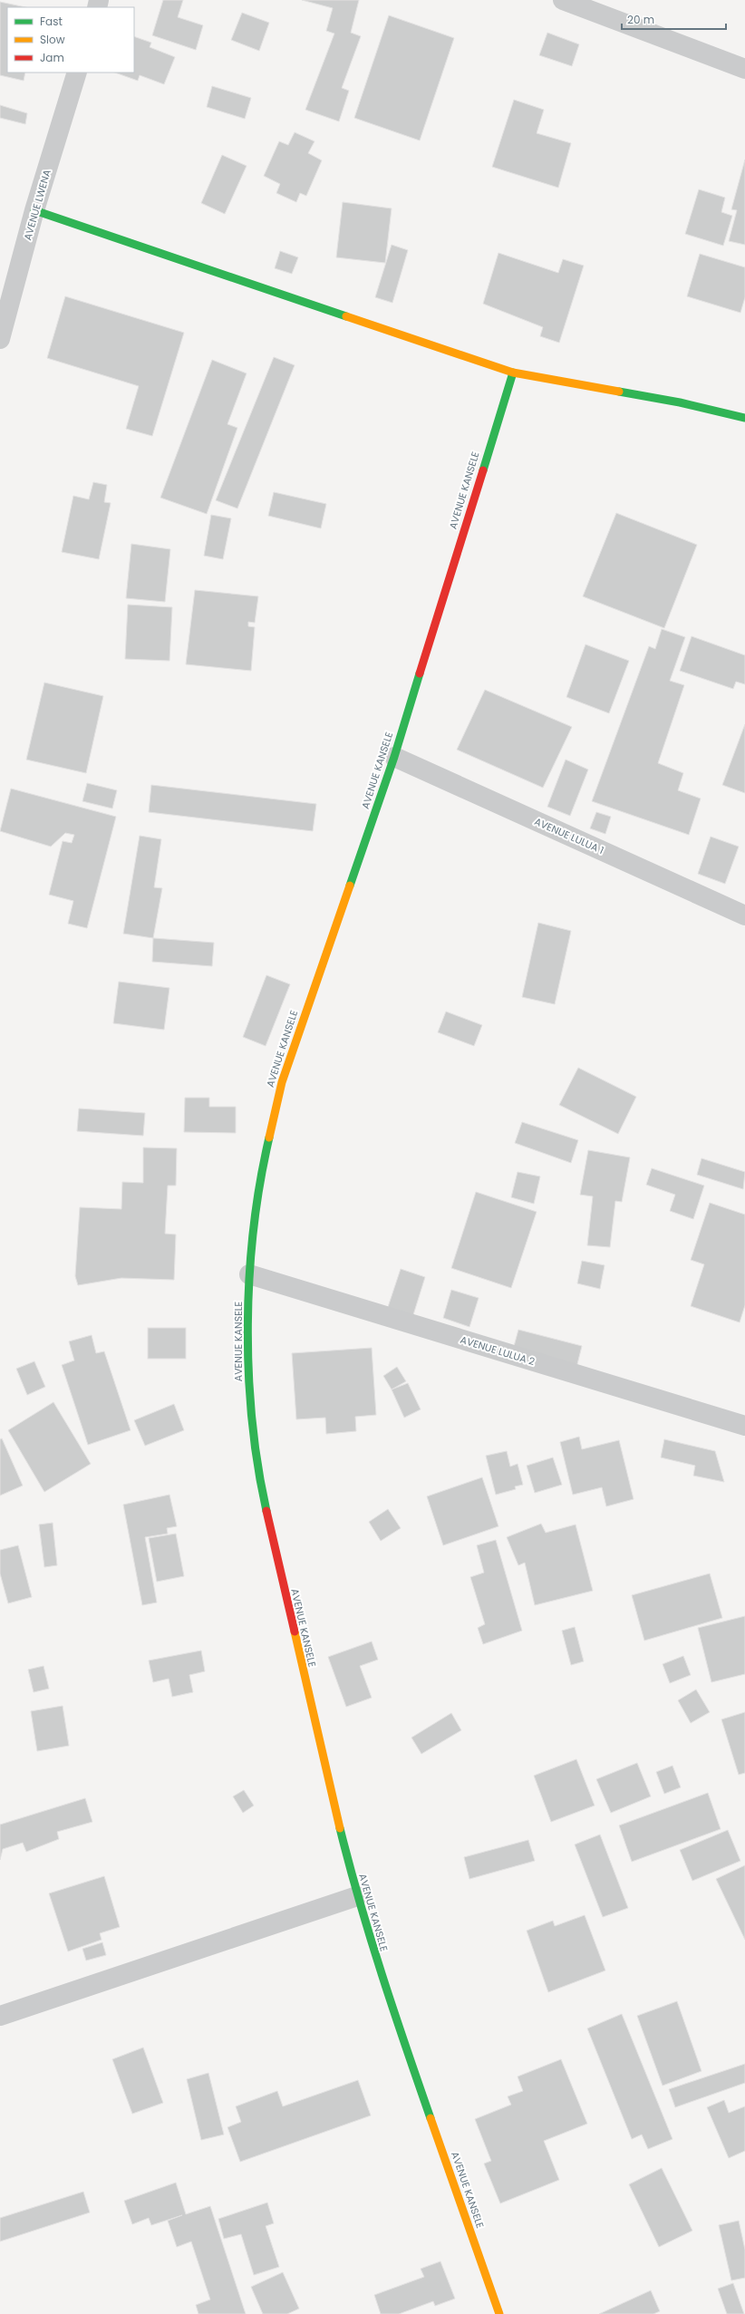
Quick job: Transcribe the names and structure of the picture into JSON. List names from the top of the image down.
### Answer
{
  "streets": {
    "street": [
      "AVENUE LWENA",
      "AVENUE KANSELE",
      "AVENUE LULUA 1",
      "AVENUE LULUA 2"
    ]
  },
  "crossings": [
    ["AVENUE KANSELE", "AVENUE LULUA 1"],
    ["AVENUE KANSELE", "AVENUE LULUA 2"]
  ],
  "legend": ["Fast", "Slow", "Jam"],
  "scale_bar": "20 m"
}
